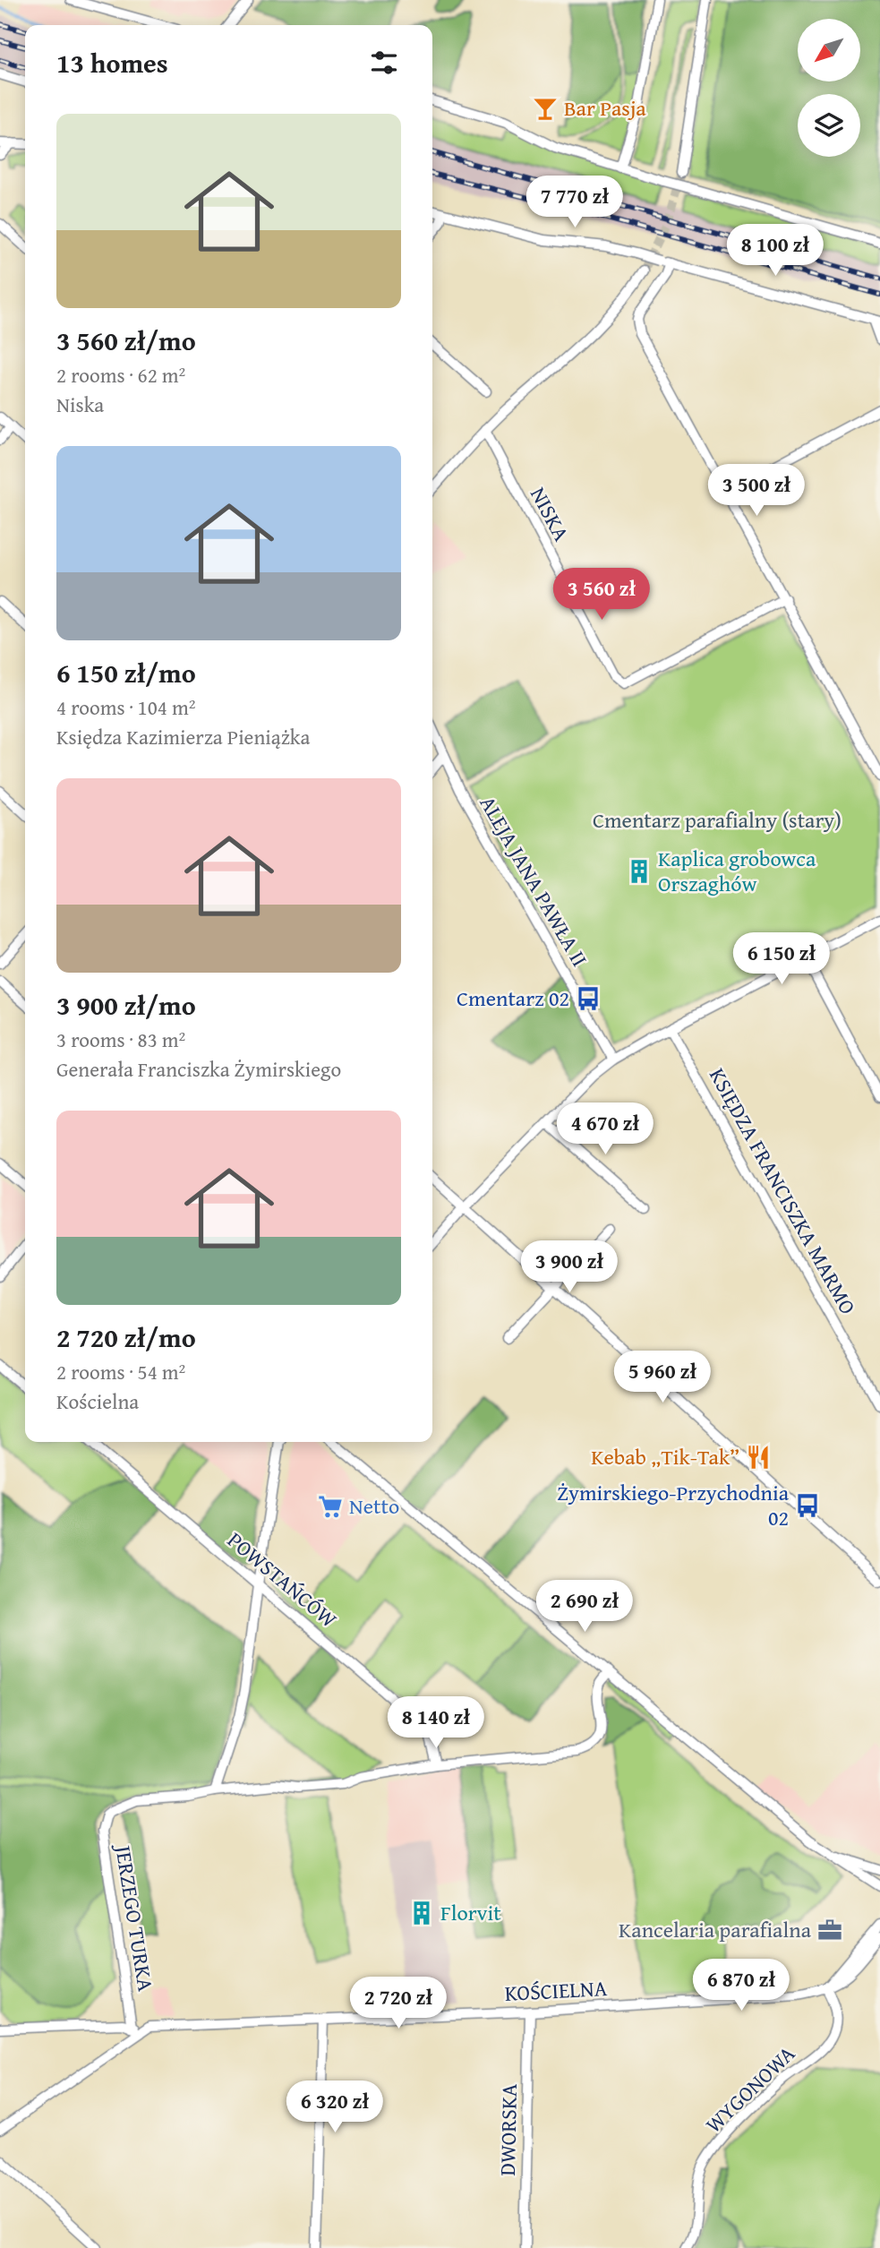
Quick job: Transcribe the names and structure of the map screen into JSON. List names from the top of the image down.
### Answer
{
  "streets": {
    "street": [
      "NISKA",
      "ALEJA JANA PAWŁA II",
      "KSIĘDZA FRANCISZKA MARMO",
      "POWSTAŃCÓW",
      "JERZEGO TURKA",
      "KOŚCIELNA",
      "WYGONOWA",
      "DWORSKA"
    ]
  },
  "crossings": [
    ["JERZEGO TURKA", "KOŚCIELNA"],
    ["KOŚCIELNA", "WYGONOWA"],
    ["KOŚCIELNA", "DWORSKA"]
  ],
  "parks": ["Cmentarz parafialny (stary)"],
  "places": {
    "bar": ["Bar Pasja"],
    "building": ["Kaplica grobowca Orszaghów", "Florvit"],
    "bus stop": ["Cmentarz 02", "Żymirskiego-Przychodnia 02"],
    "restaurant": ["Kebab „Tik-Tak”"],
    "supermarket": ["Netto"],
    "office": ["Kancelaria parafialna"]
  },
  "north": "bottom left",
  "page": {
    "heading": "13 homes",
    "list": [
      {
        "name": "3 560 zł/mo",
        "note": "2 rooms · 62 m² · Niska"
      },
      {
        "name": "6 150 zł/mo",
        "note": "4 rooms · 104 m² · Księdza Kazimierza Pieniążka"
      },
      {
        "name": "3 900 zł/mo",
        "note": "3 rooms · 83 m² · Generała Franciszka Żymirskiego"
      },
      {
        "name": "2 720 zł/mo",
        "note": "2 rooms · 54 m² · Kościelna"
      }
    ],
    "price": [
      "7 770 zł",
      "8 100 zł",
      "3 500 zł",
      "3 560 zł",
      "6 150 zł",
      "4 670 zł",
      "3 900 zł",
      "5 960 zł",
      "2 690 zł",
      "8 140 zł",
      "6 870 zł",
      "2 720 zł",
      "6 320 zł"
    ]
  }
}
